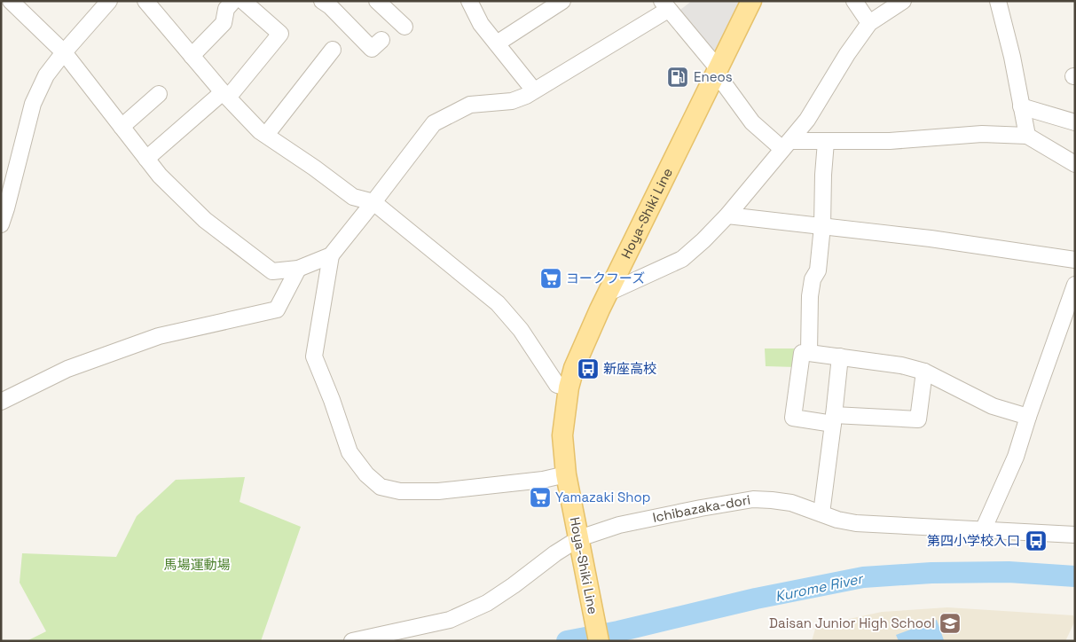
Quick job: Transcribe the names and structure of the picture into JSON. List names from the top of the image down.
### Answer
{
  "streets": {
    "main road": ["Hoya-Shiki Line"],
    "street": ["Ichibazaka-dori"]
  },
  "crossings": [
    ["Hoya-Shiki Line", "Ichibazaka-dori"]
  ],
  "water": ["Kurome River"],
  "parks": ["馬場運動場"],
  "places": {
    "fuel station": ["Eneos"],
    "supermarket": ["ヨークフーズ", "Yamazaki Shop"],
    "bus stop": ["新座高校", "第四小学校入口"],
    "school or university": ["Daisan Junior High School"]
  }
}
